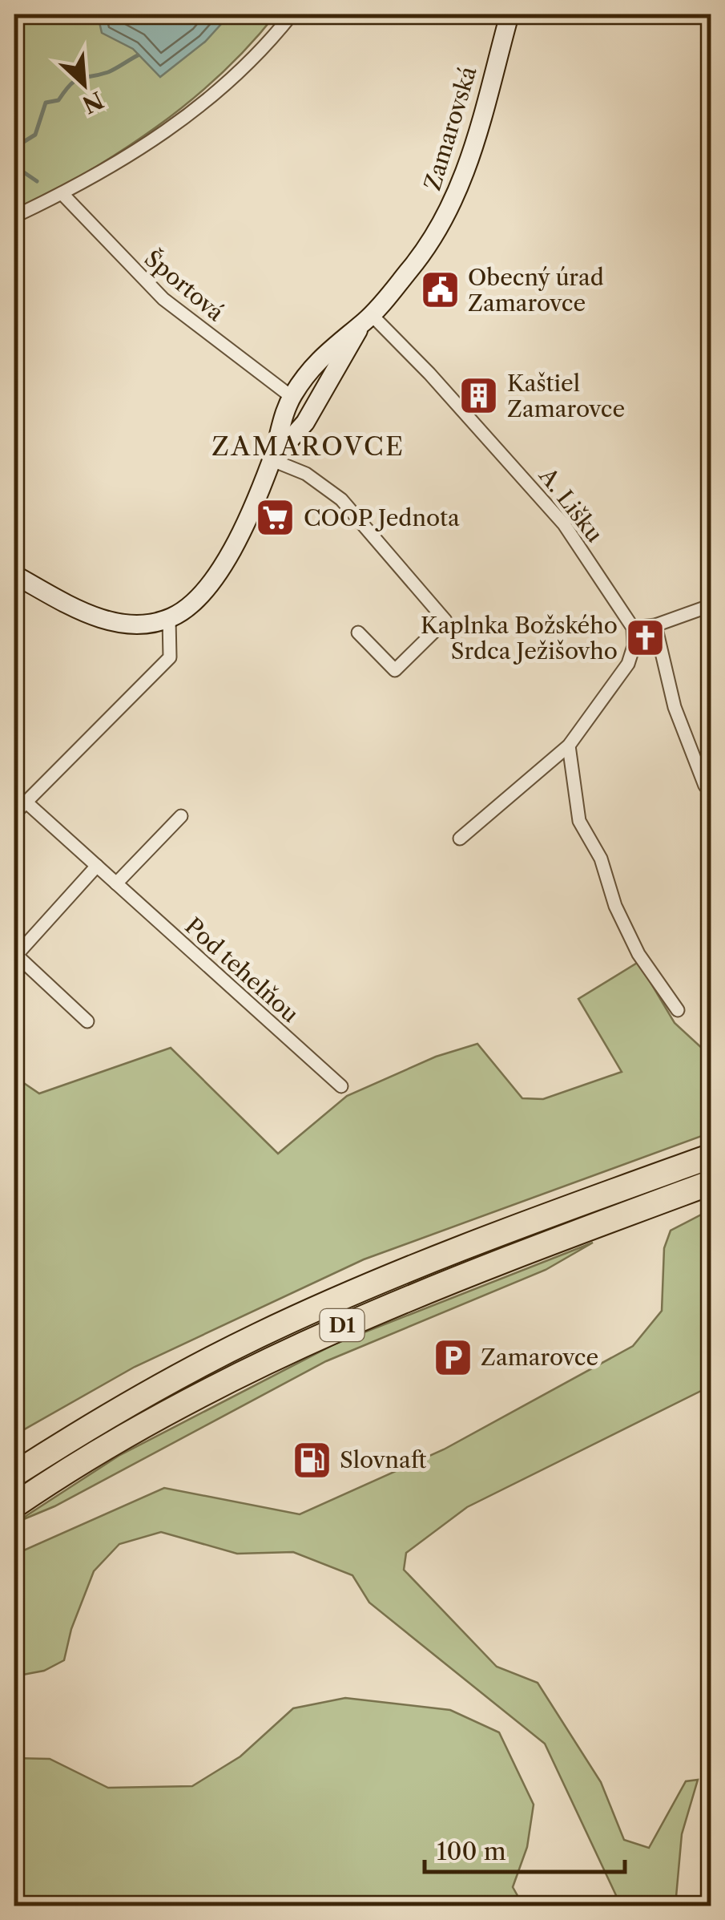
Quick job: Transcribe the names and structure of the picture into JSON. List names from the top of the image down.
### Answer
{
  "streets": {
    "highway": ["D1"],
    "main road": ["Zamarovská"],
    "street": ["Športová", "A. Lišku", "Pod tehelňou"]
  },
  "crossings": [
    ["Zamarovská", "Športová"],
    ["Zamarovská", "A. Lišku"]
  ],
  "districts": ["ZAMAROVCE"],
  "places": {
    "public building": ["Obecný úrad Zamarovce"],
    "building": ["Kaštiel Zamarovce"],
    "supermarket": ["COOP Jednota"],
    "church": ["Kaplnka Božského Srdca Ježišovho"],
    "parking": ["Zamarovce"],
    "fuel station": ["Slovnaft"]
  },
  "scale_bar": "100 m",
  "north": "bottom right"
}
